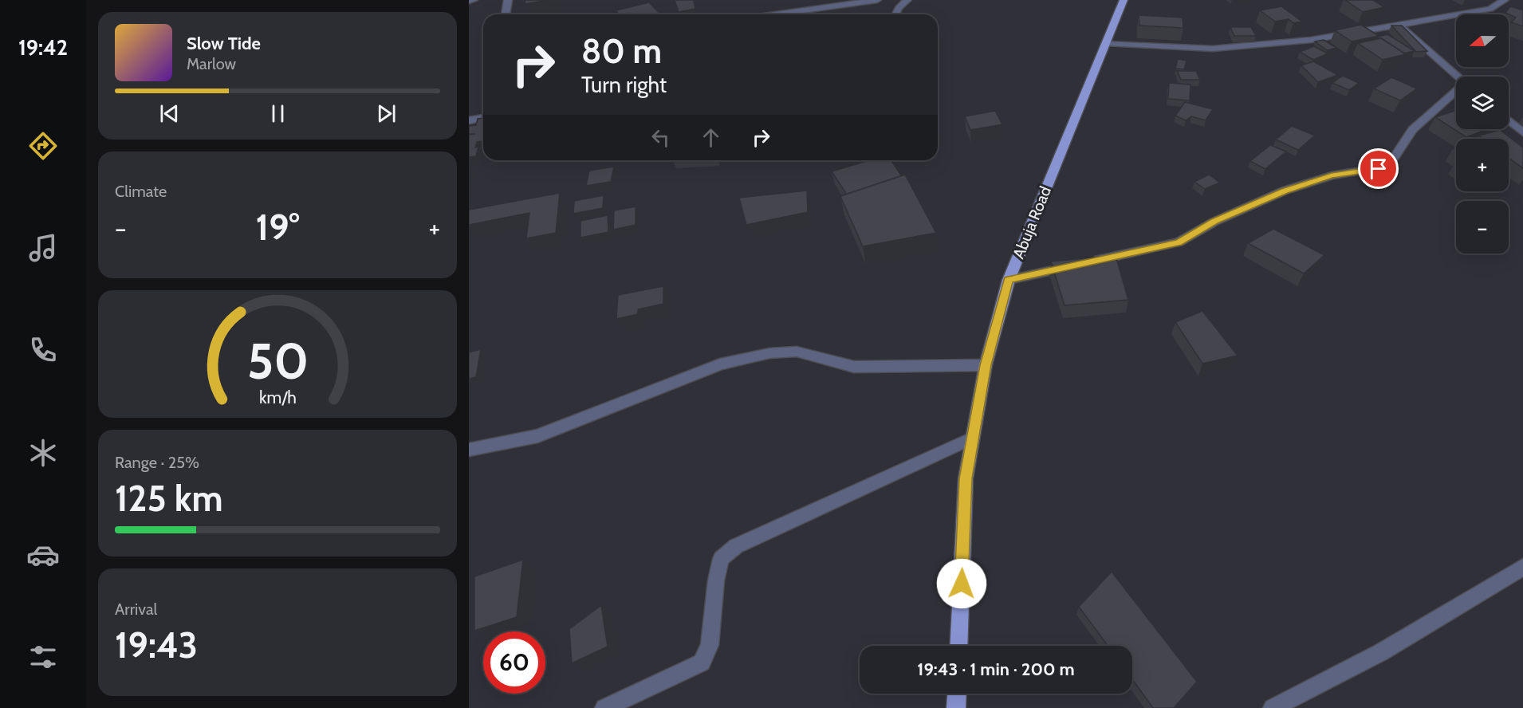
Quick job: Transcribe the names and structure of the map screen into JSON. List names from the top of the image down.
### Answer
{
  "streets": {
    "main road": ["Abuja Road"]
  },
  "north": "left",
  "page": {
    "tabs": "19:42",
    "map_buttons": ["+", "−"],
    "turn": ["80 m", "Turn right"],
    "song": ["Slow Tide", "Marlow"],
    "tile": [
      "Climate",
      ["Range · 25%", "125 km"],
      ["Arrival", "19:43"]
    ],
    "heat": ["−", "19°", "+"],
    "limit": "60",
    "trip": "19:43 · 1 min · 200 m",
    "gauge": ["50", "km/h"]
  }
}
